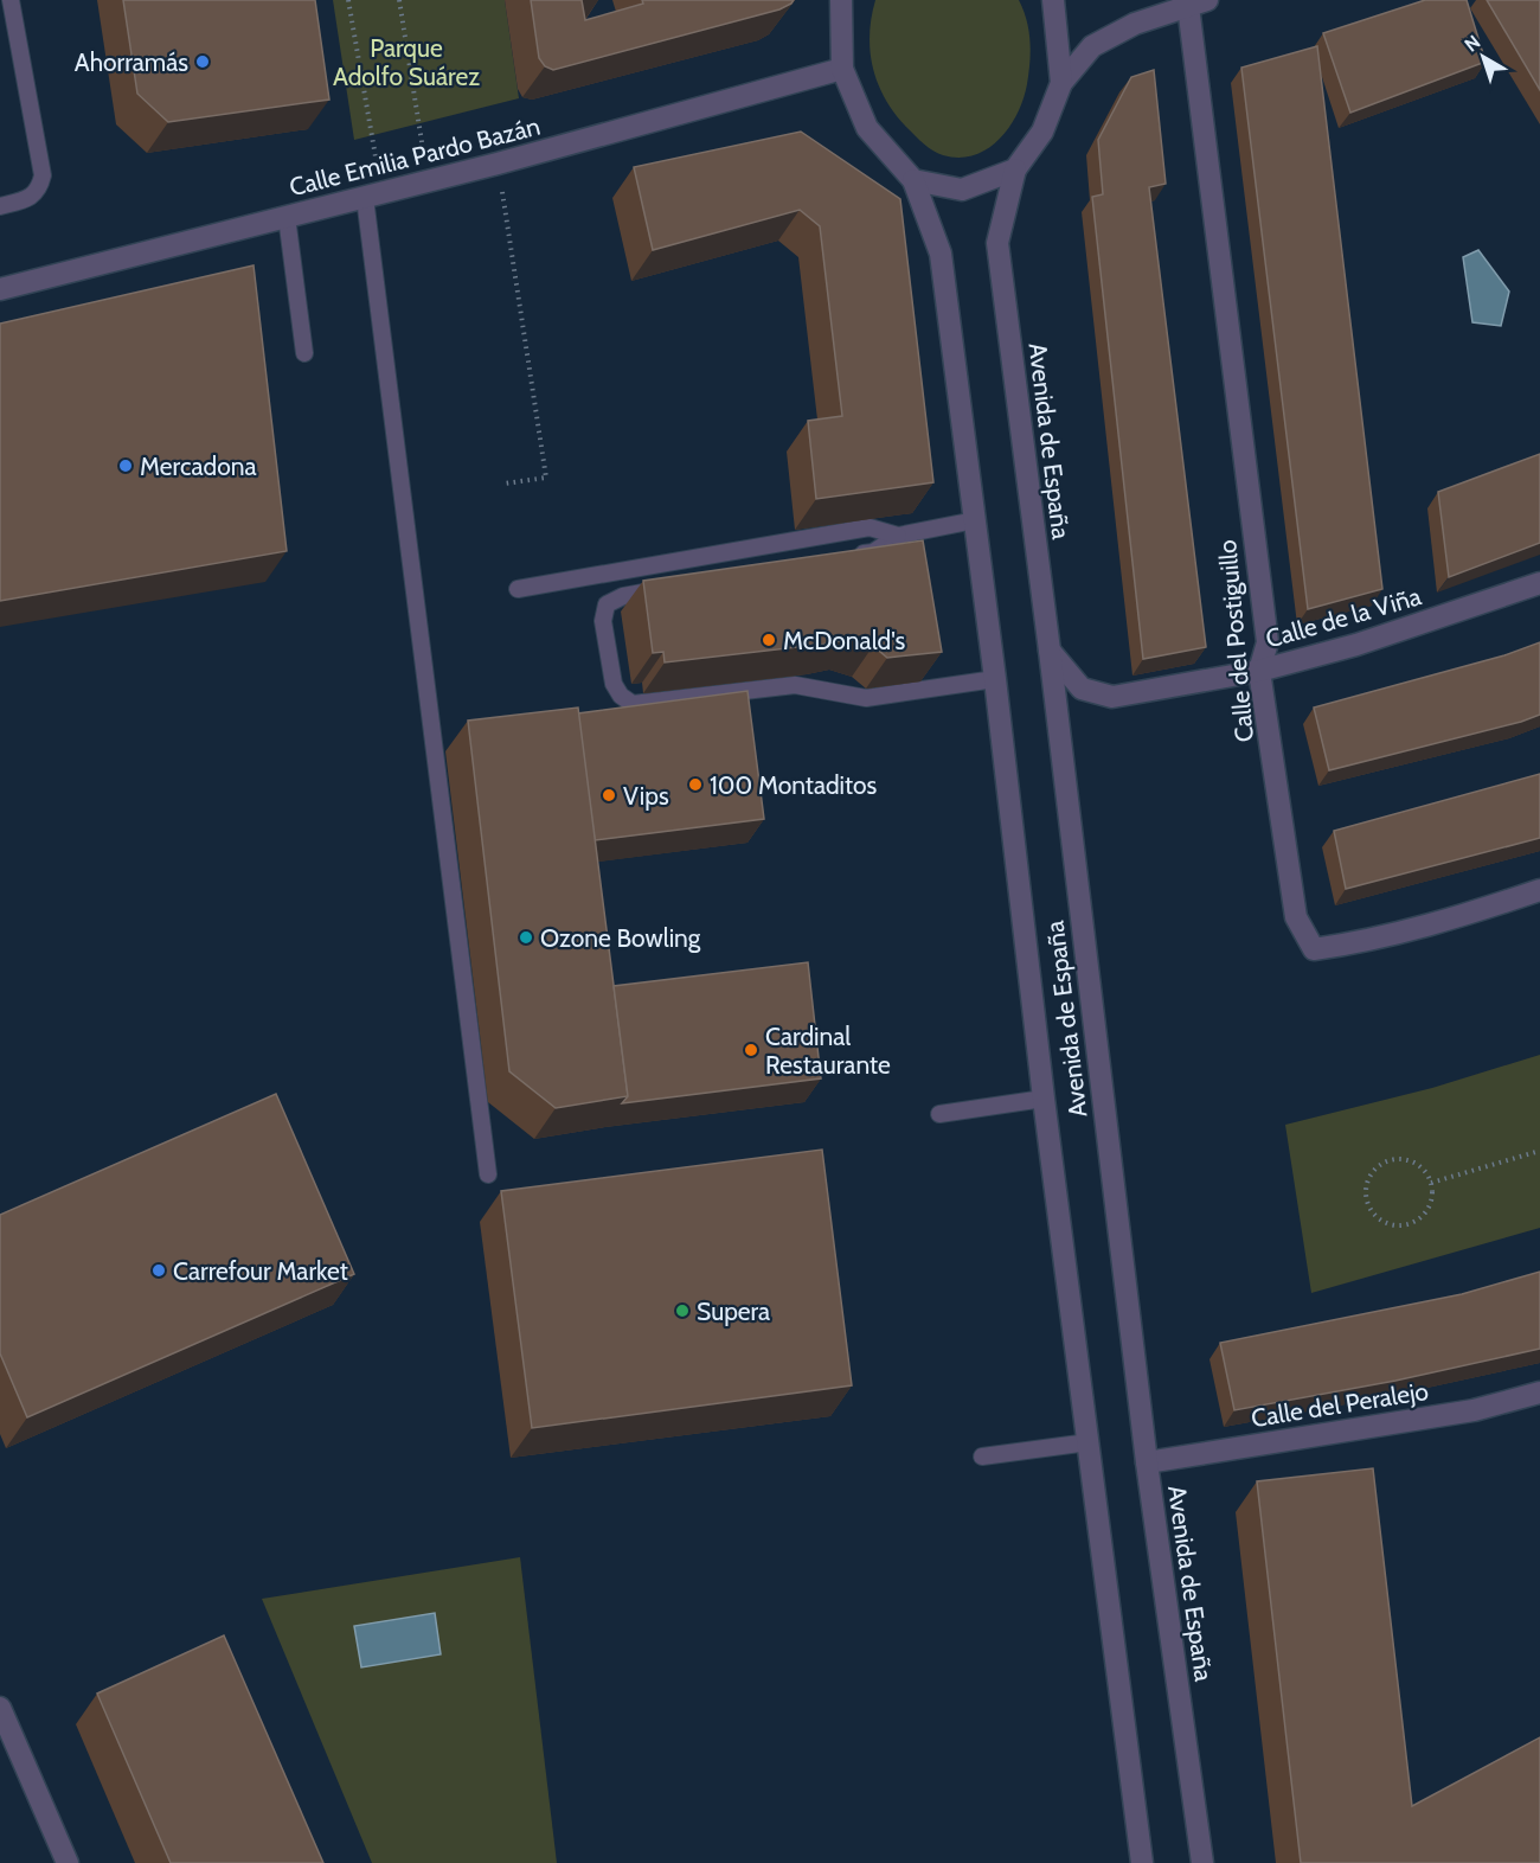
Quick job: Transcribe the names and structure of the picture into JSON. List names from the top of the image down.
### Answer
{
  "streets": {
    "street": [
      "Calle Emilia Pardo Bazán",
      "Avenida de España",
      "Calle de la Viña",
      "Calle del Postiguillo",
      "Calle del Peralejo"
    ]
  },
  "crossings": [
    ["Avenida de España", "Calle de la Viña"],
    ["Avenida de España", "Calle del Peralejo"],
    ["Calle de la Viña", "Calle del Postiguillo"]
  ],
  "parks": ["Parque Adolfo Suárez"],
  "places": [
    "Ahorramás",
    "Mercadona",
    "McDonald's",
    "100 Montaditos",
    "Vips",
    "Ozone Bowling",
    "Cardinal Restaurante",
    "Carrefour Market",
    "Supera"
  ],
  "north": "top left"
}
